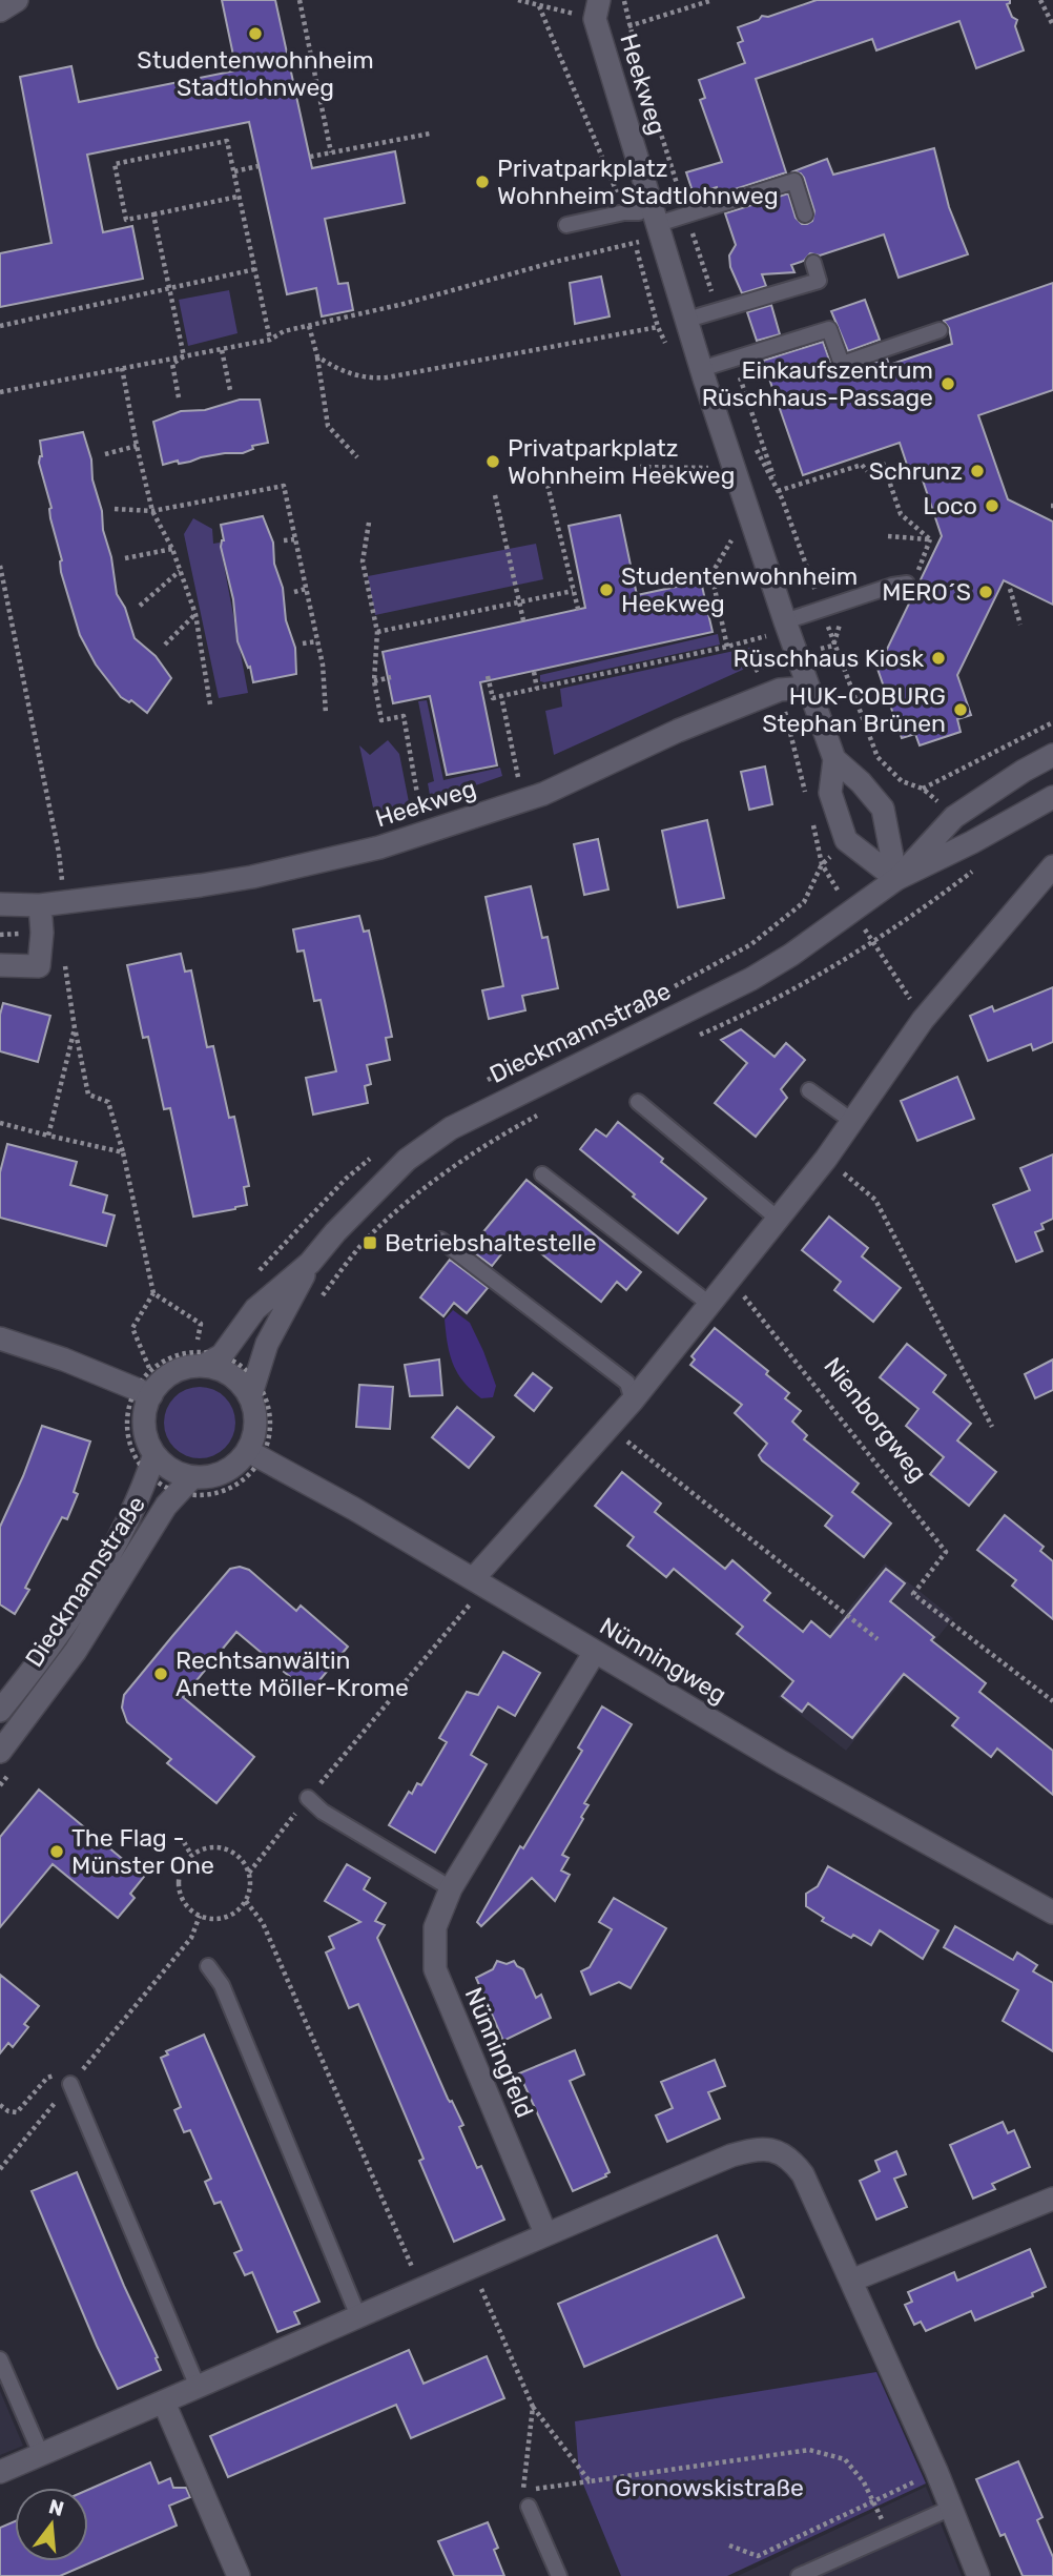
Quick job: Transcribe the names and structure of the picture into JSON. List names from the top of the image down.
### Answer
{
  "streets": {
    "street": [
      "Heekweg",
      "Dieckmannstraße",
      "Nünningweg",
      "Nünningfeld"
    ],
    "path": ["Nienborgweg"]
  },
  "crossings": [
    ["Heekweg", "Dieckmannstraße"],
    ["Dieckmannstraße", "Nünningweg"],
    ["Nünningweg", "Nünningfeld"]
  ],
  "parks": ["Gronowskistraße"],
  "places": {
    "other": [
      "Studentenwohnheim Stadtlohnweg",
      "Privatparkplatz Wohnheim Stadtlohnweg",
      "Einkaufszentrum Rüschhaus-Passage",
      "Privatparkplatz Wohnheim Heekweg",
      "Schrunz",
      "Loco",
      "Studentenwohnheim Heekweg",
      "MERO´S",
      "Rüschhaus Kiosk",
      "HUK-COBURG Stephan Brünen",
      "Rechtsanwältin Anette Möller-Krome",
      "The Flag - Münster One"
    ],
    "transit": ["Betriebshaltestelle"]
  },
  "north": "top"
}
